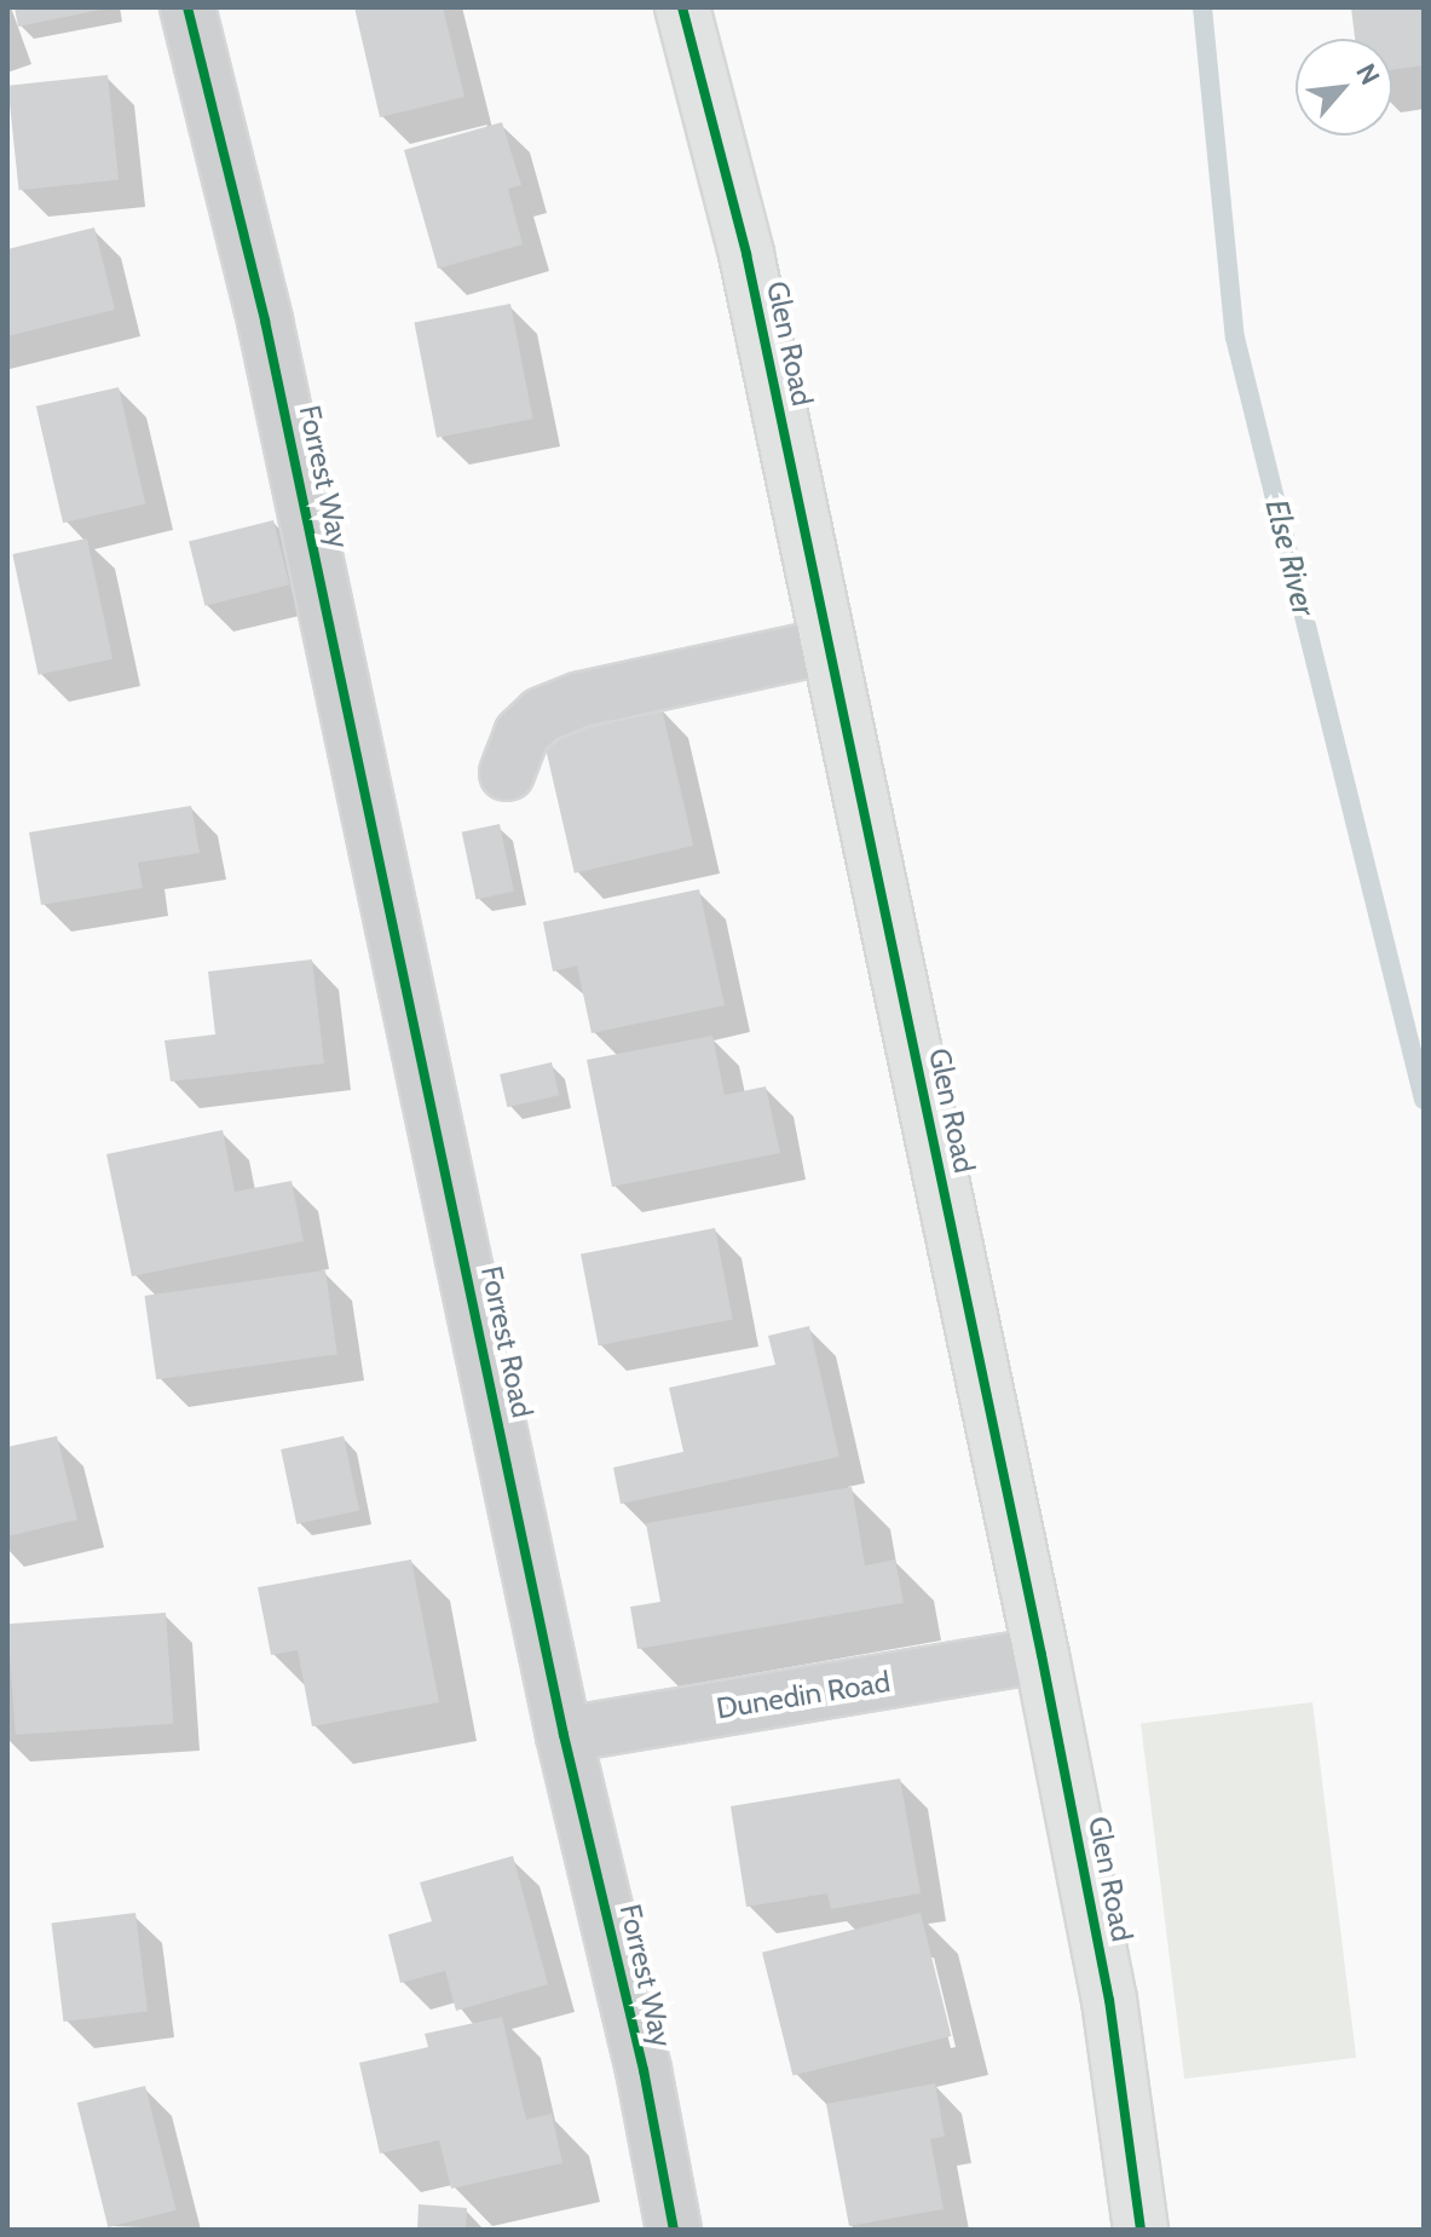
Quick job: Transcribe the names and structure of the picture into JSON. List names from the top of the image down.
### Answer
{
  "streets": {
    "street": [
      "Glen Road",
      "Forrest Way",
      "Forrest Road",
      "Dunedin Road"
    ]
  },
  "crossings": [
    ["Glen Road", "Dunedin Road"],
    ["Forrest Way", "Forrest Road"],
    ["Forrest Way", "Dunedin Road"],
    ["Forrest Road", "Dunedin Road"]
  ],
  "water": ["Else River"],
  "north": "top right"
}
